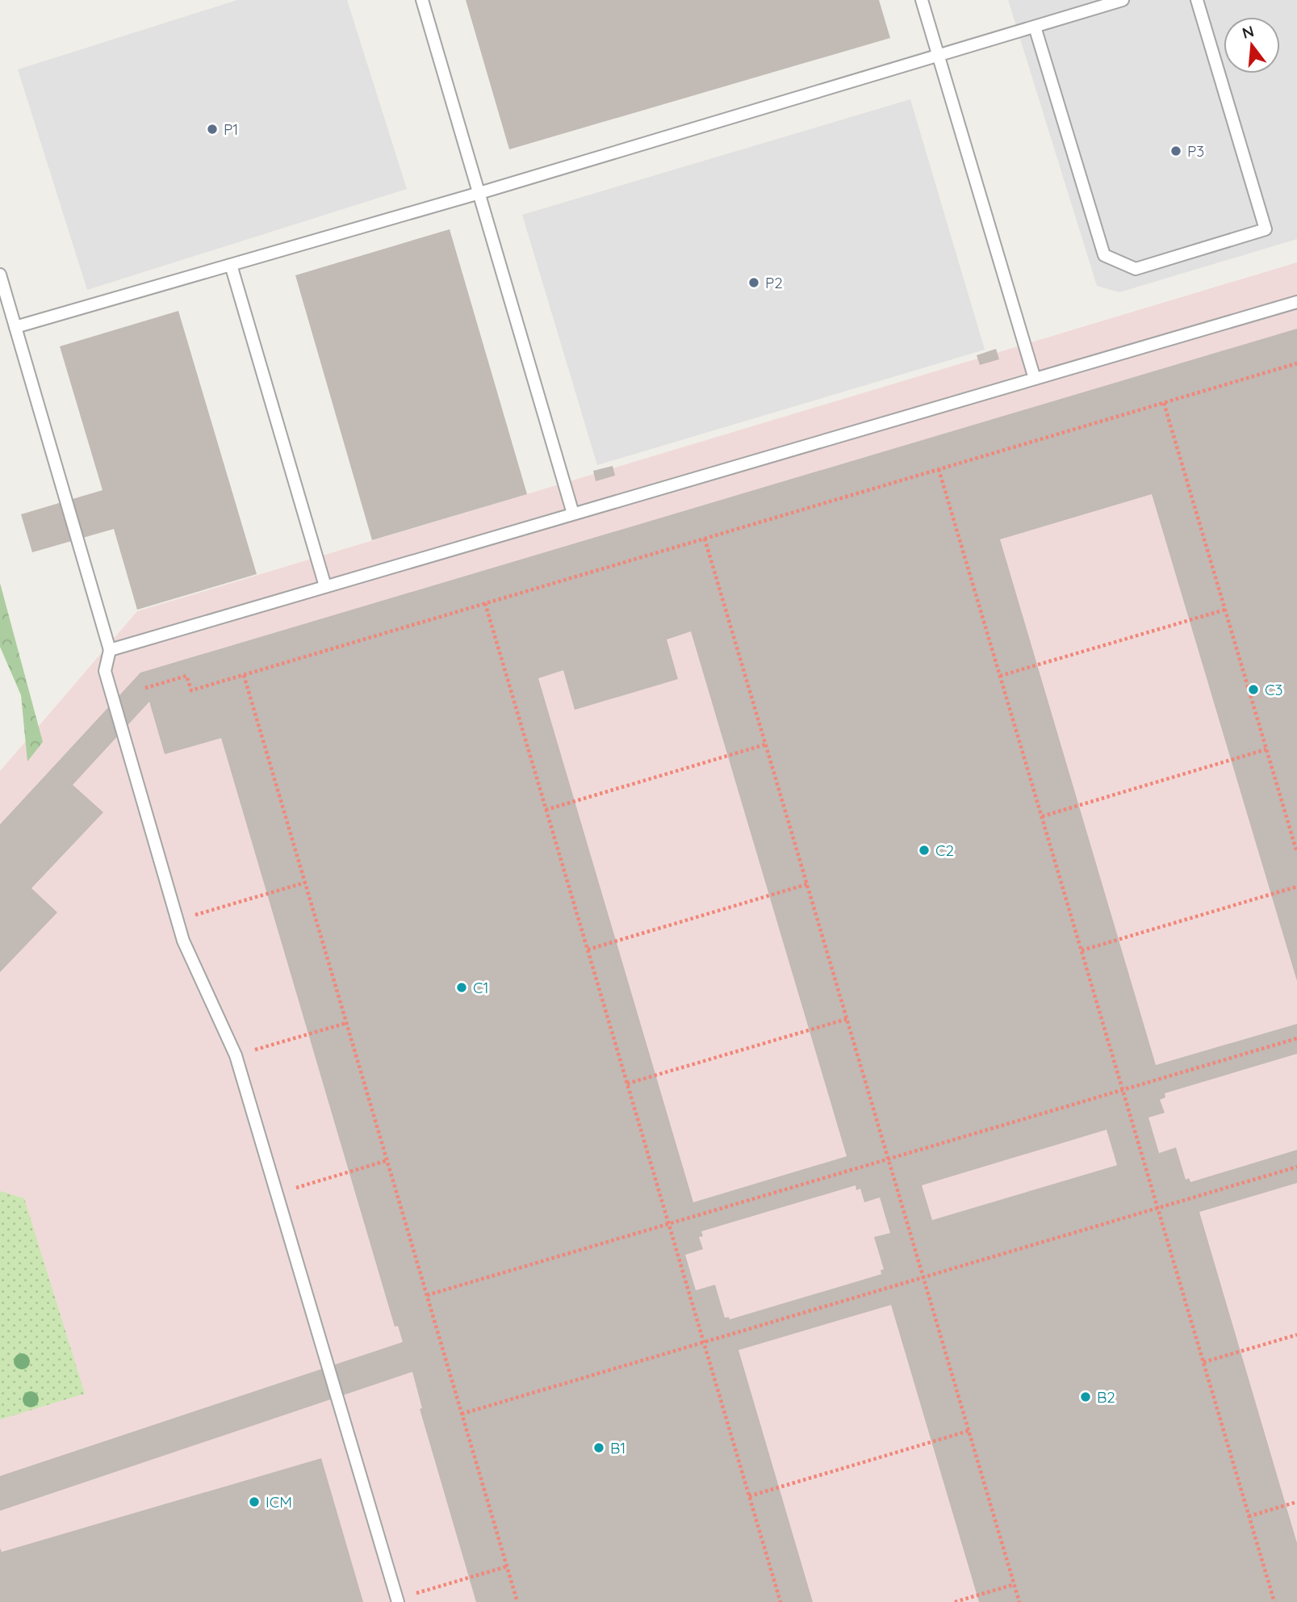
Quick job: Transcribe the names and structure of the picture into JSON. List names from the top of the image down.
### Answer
{
  "places": [
    "P1",
    "P3",
    "P2",
    "C3",
    "C2",
    "C1",
    "B2",
    "B1",
    "ICM"
  ],
  "north": "top"
}
